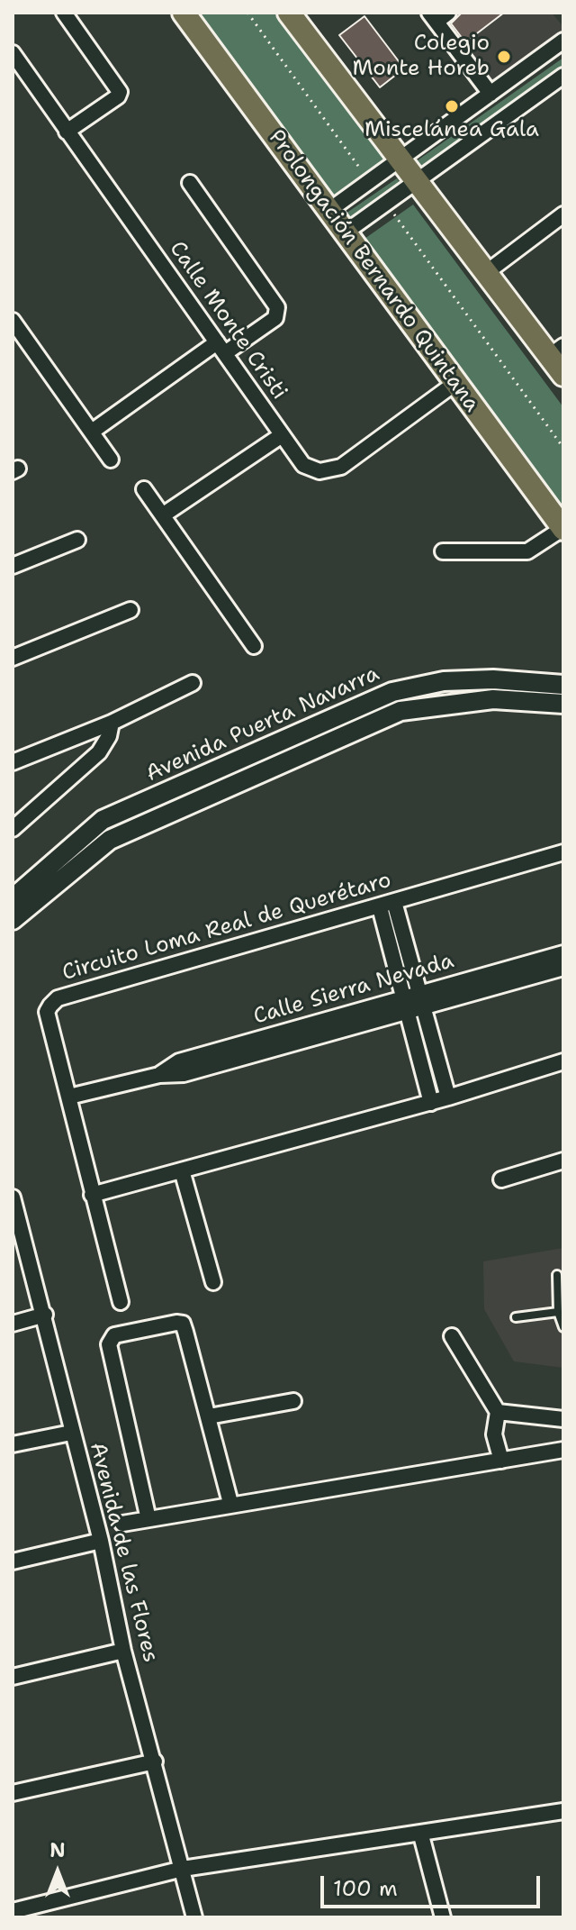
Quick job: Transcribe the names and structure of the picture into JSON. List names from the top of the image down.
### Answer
{
  "streets": {
    "main road": ["Prolongación Bernardo Quintana"],
    "street": [
      "Calle Monte Cristi",
      "Avenida Puerta Navarra",
      "Circuito Loma Real de Querétaro",
      "Calle Sierra Nevada",
      "Avenida de las Flores"
    ]
  },
  "crossings": [
    ["Prolongación Bernardo Quintana", "Calle Monte Cristi"],
    ["Circuito Loma Real de Querétaro", "Calle Sierra Nevada"]
  ],
  "places": ["Colegio Monte Horeb", "Miscelánea Gala"],
  "scale_bar": "100 m",
  "north": "top"
}
